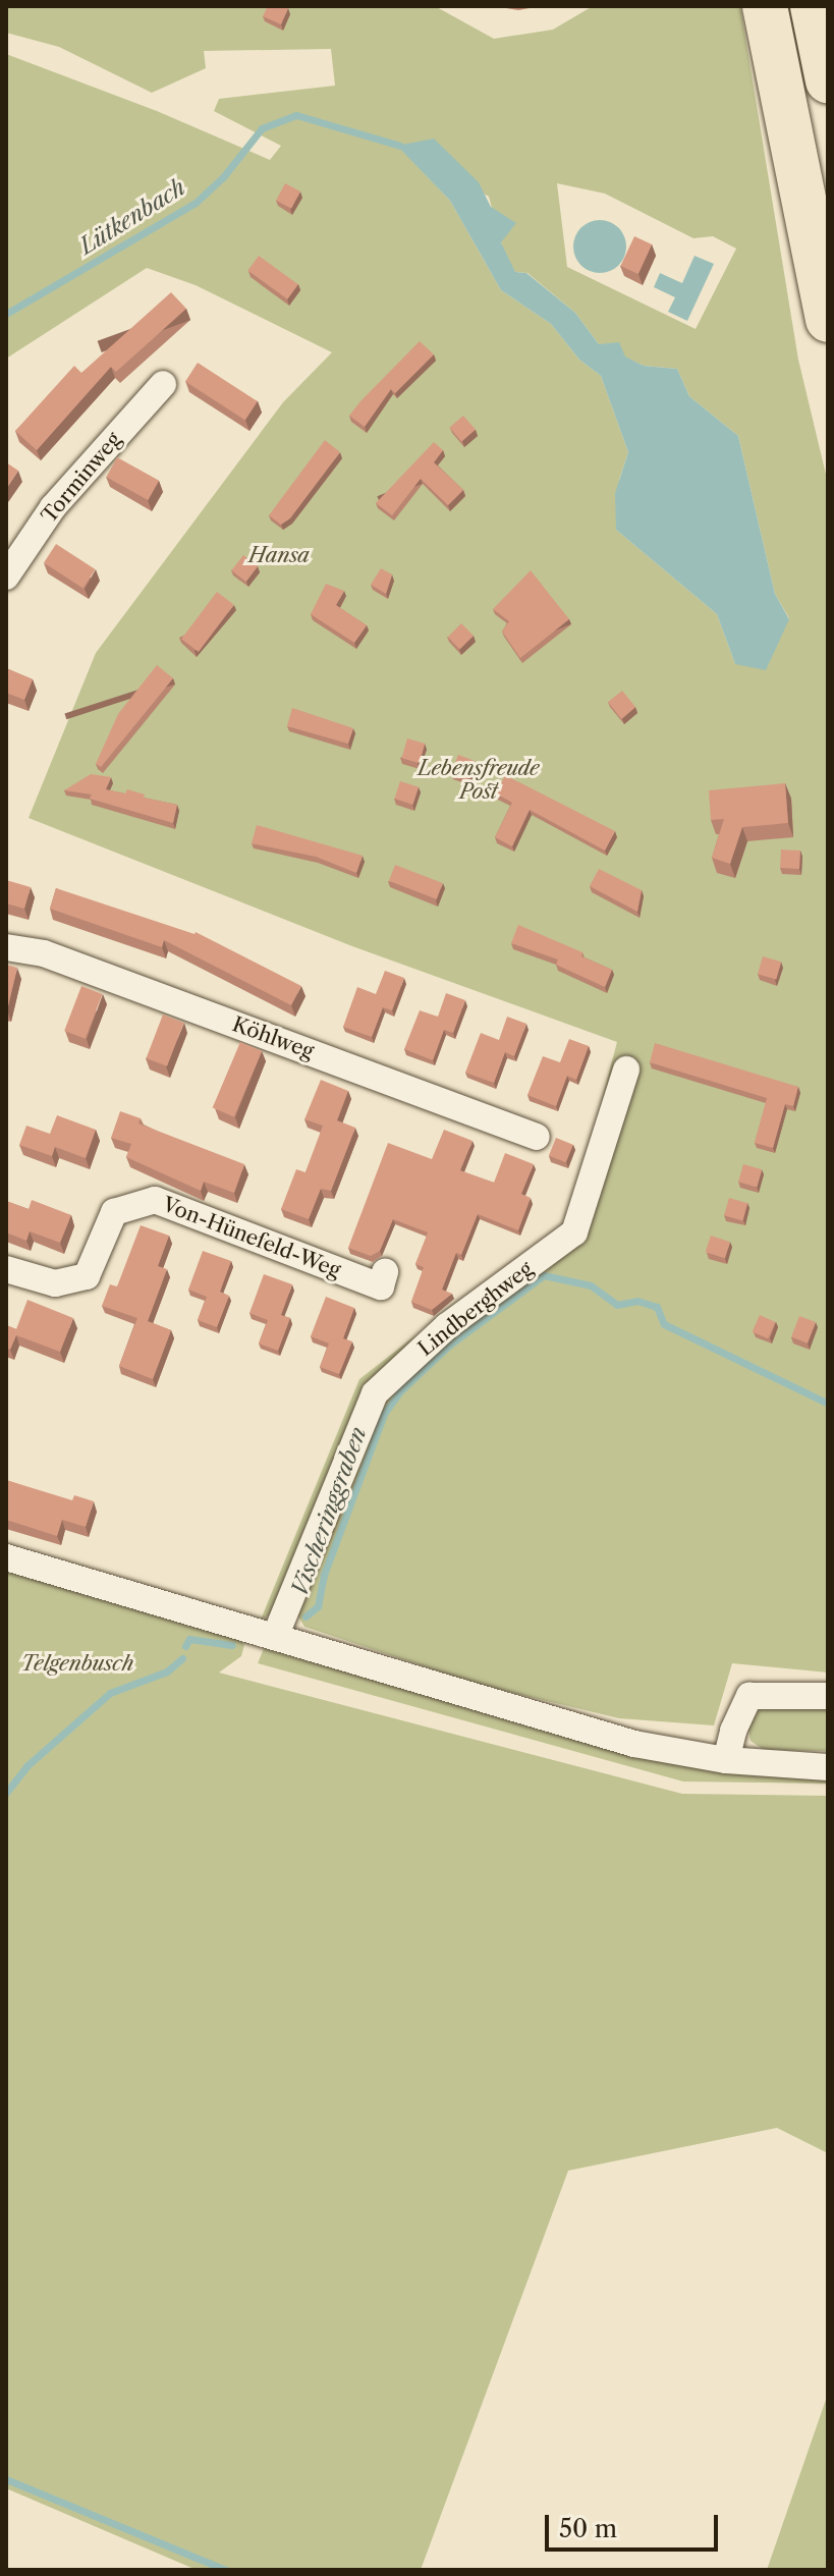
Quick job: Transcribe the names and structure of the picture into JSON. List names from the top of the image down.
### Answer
{
  "streets": {
    "street": [
      "Torminweg",
      "Köhlweg",
      "Von-Hünefeld-Weg",
      "Lindberghweg"
    ]
  },
  "water": ["Lütkenbach", "Vischeringgraben"],
  "parks": ["Hansa", "Lebensfreude Post", "Telgenbusch"],
  "scale_bar": "50 m"
}
